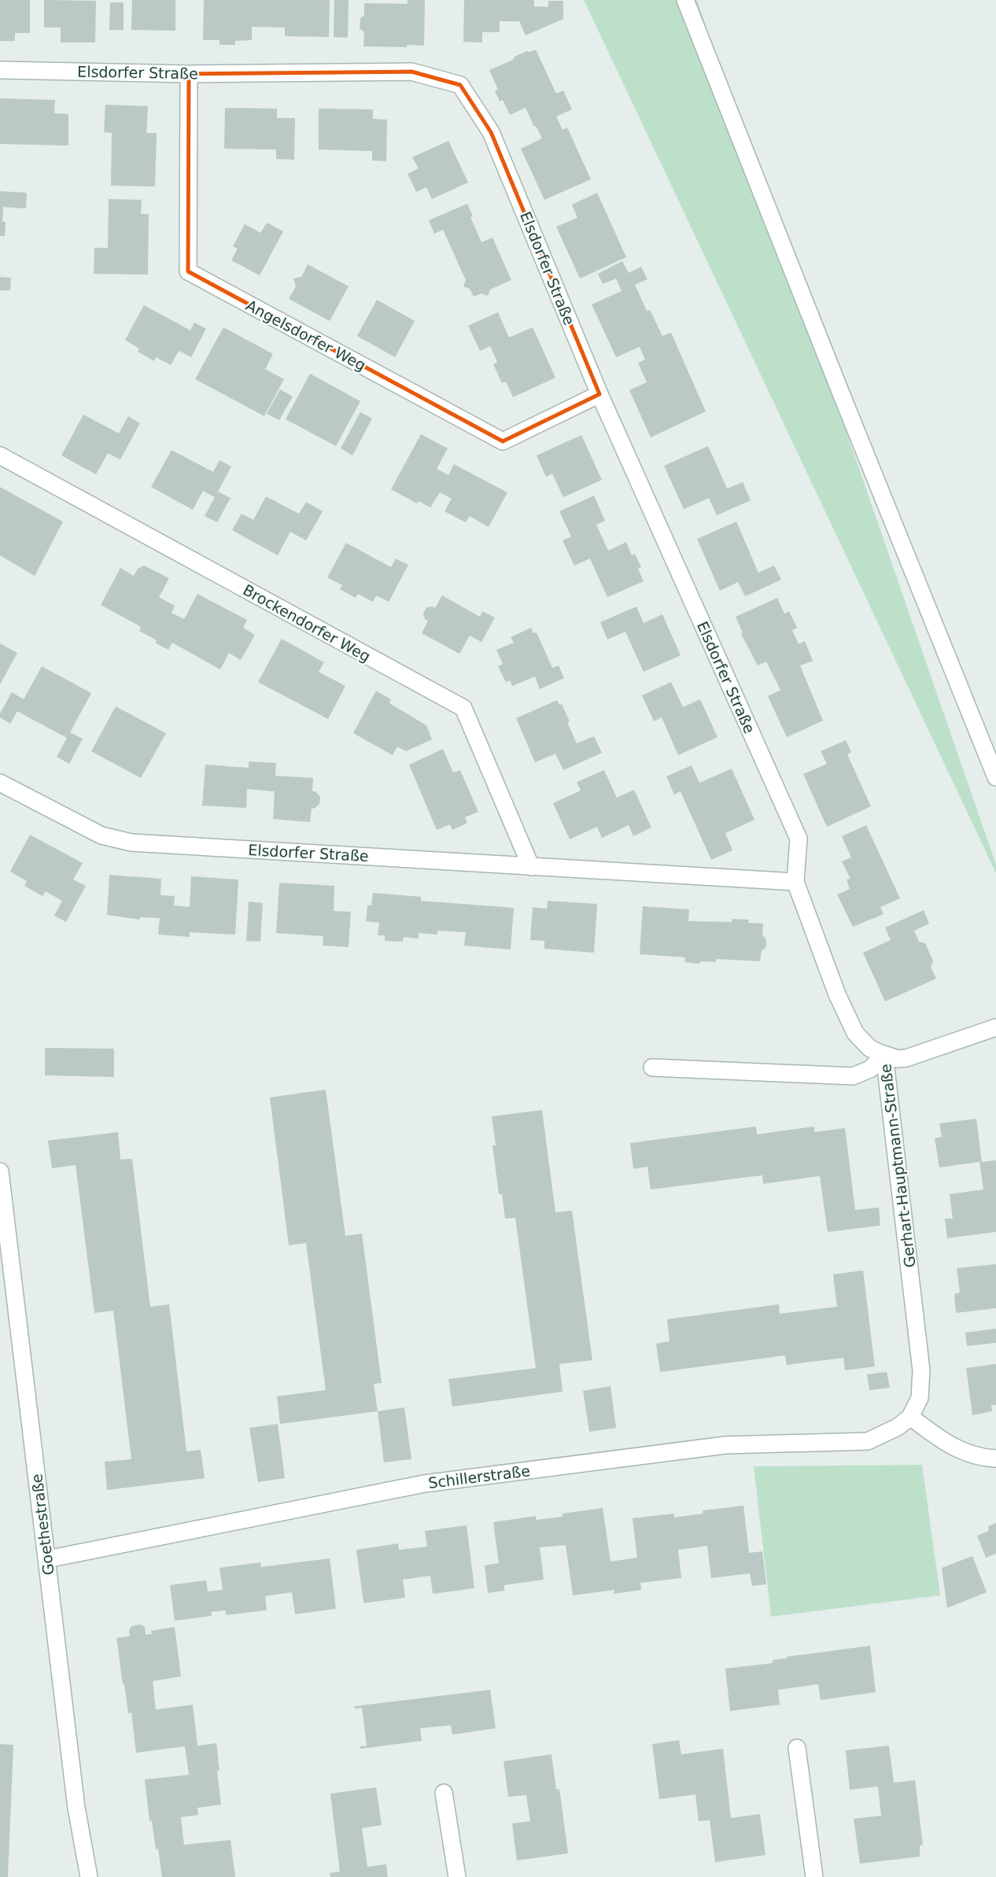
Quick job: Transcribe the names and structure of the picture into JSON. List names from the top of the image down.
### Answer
{
  "streets": {
    "street": [
      "Elsdorfer Straße",
      "Angelsdorfer Weg",
      "Brockendorfer Weg",
      "Gerhart-Hauptmann-Straße",
      "Schillerstraße",
      "Goethestraße"
    ]
  },
  "crossings": [
    ["Elsdorfer Straße", "Angelsdorfer Weg"],
    ["Elsdorfer Straße", "Brockendorfer Weg"],
    ["Elsdorfer Straße", "Gerhart-Hauptmann-Straße"],
    ["Gerhart-Hauptmann-Straße", "Schillerstraße"],
    ["Schillerstraße", "Goethestraße"]
  ]
}
